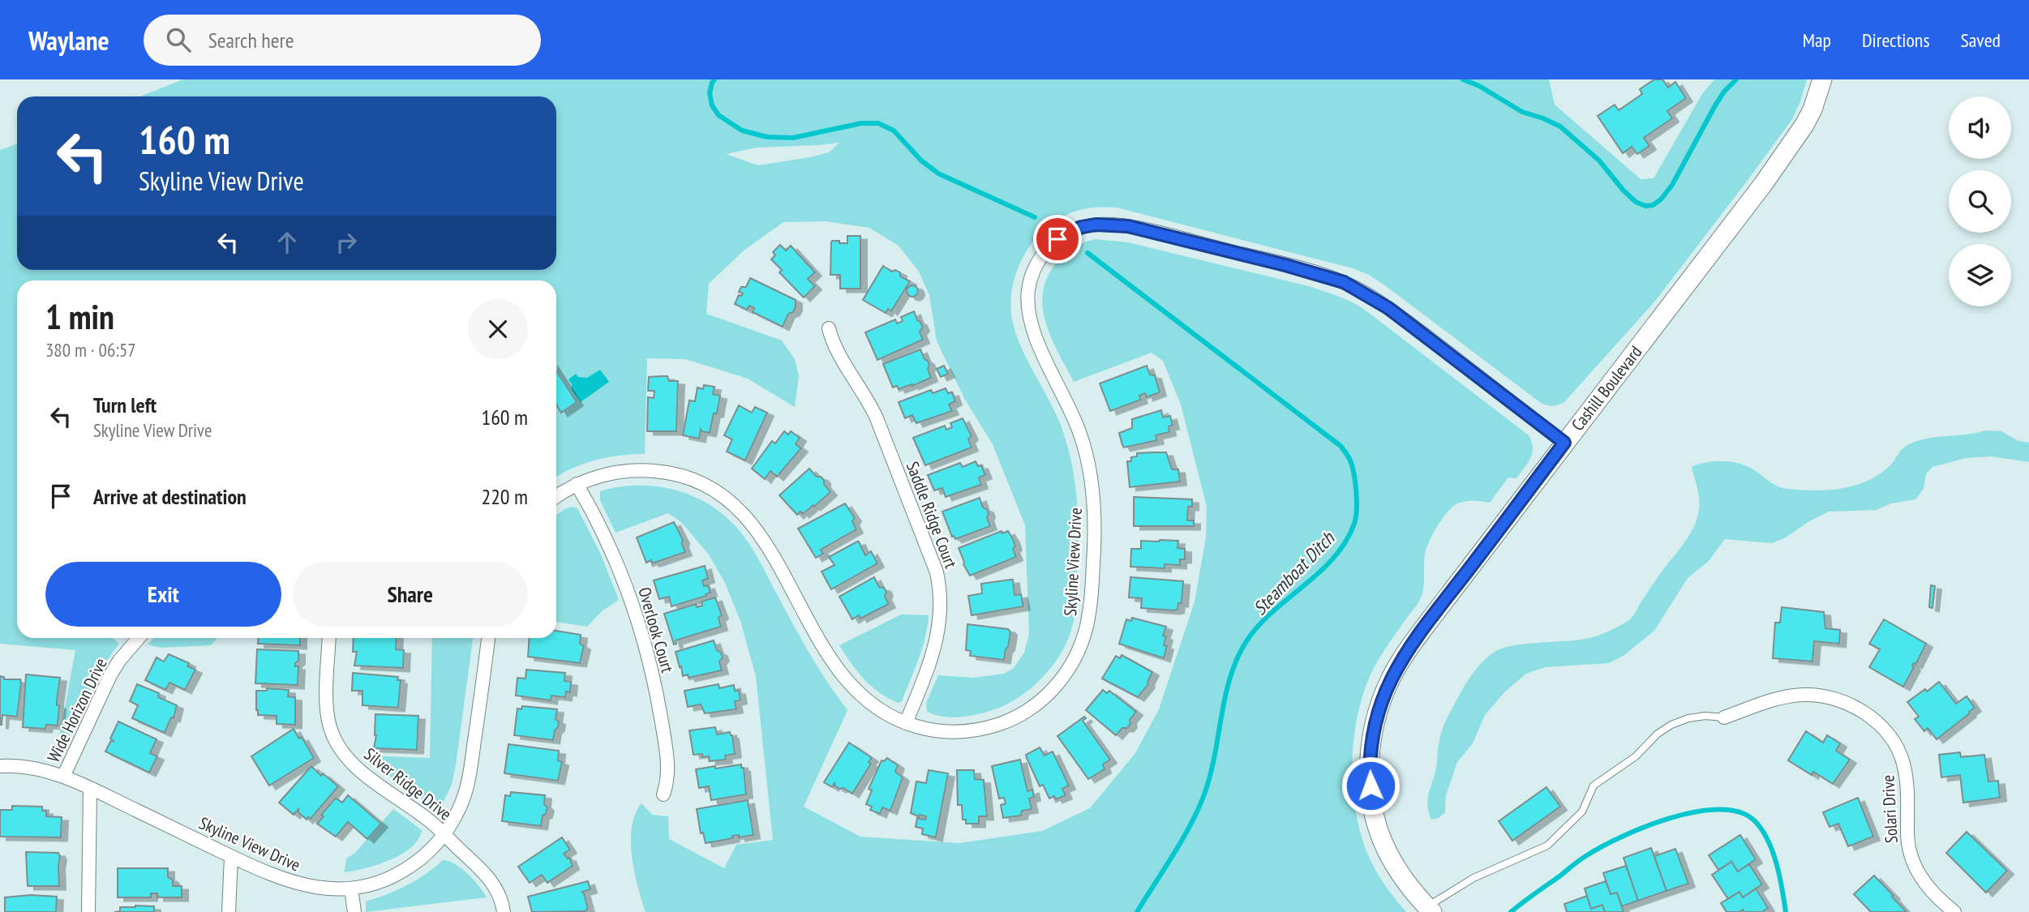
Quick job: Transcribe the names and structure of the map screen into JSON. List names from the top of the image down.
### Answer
{
  "streets": {
    "street": [
      "Cashill Boulevard",
      "Saddle Ridge Court",
      "Skyline View Drive",
      "Overlook Court",
      "Wide Horizon Drive",
      "Silver Ridge Drive",
      "Solari Drive"
    ]
  },
  "crossings": [
    ["Cashill Boulevard", "Skyline View Drive"],
    ["Saddle Ridge Court", "Skyline View Drive"],
    ["Skyline View Drive", "Overlook Court"],
    ["Skyline View Drive", "Wide Horizon Drive"],
    ["Skyline View Drive", "Silver Ridge Drive"]
  ],
  "water": ["Steamboat Ditch"],
  "page": {
    "header": "Waylane",
    "search": "Search here",
    "nav": ["Map", "Directions", "Saved"],
    "turn": ["160 m", "Skyline View Drive"],
    "heading": ["1 min", "380 m · 06:57"],
    "list": [
      {
        "name": "Turn left",
        "note": "Skyline View Drive",
        "value": "160 m"
      },
      {
        "name": "Arrive at destination",
        "value": "220 m"
      }
    ],
    "buttons": ["Exit", "Share"]
  }
}
